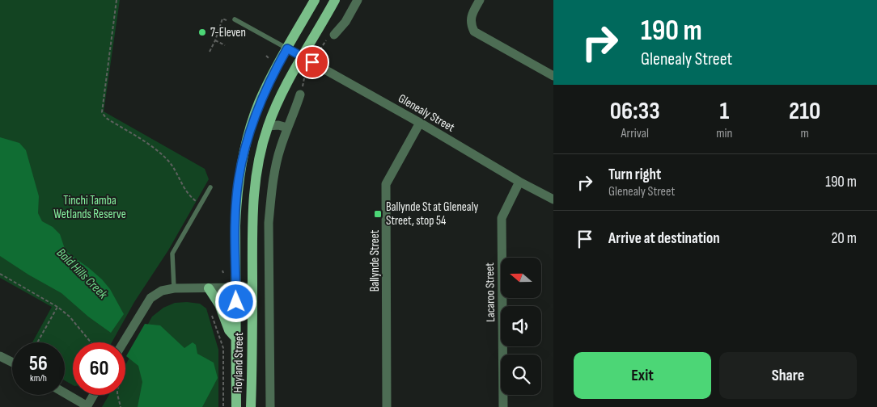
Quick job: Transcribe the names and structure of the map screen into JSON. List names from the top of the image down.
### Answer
{
  "streets": {
    "main road": ["Hoyland Street"],
    "street": ["Glenealy Street", "Ballynde Street", "Lacaroo Street"]
  },
  "crossings": [
    ["Glenealy Street", "Ballynde Street"],
    ["Glenealy Street", "Lacaroo Street"],
    ["Glenealy Street", "Hoyland Street"]
  ],
  "water": ["Bald Hills Creek"],
  "parks": ["Tinchi Tamba Wetlands Reserve"],
  "places": {
    "other": ["7-Eleven"],
    "transit": ["Ballynde St at Glenealy Street, stop 54"]
  },
  "north": "left",
  "page": {
    "turn": ["190 m", "Glenealy Street"],
    "eta": [
      "06:33",
      "Arrival",
      "1",
      "min",
      "210",
      "m"
    ],
    "list": [
      {
        "name": "Turn right",
        "note": "Glenealy Street",
        "value": "190 m"
      },
      {
        "name": "Arrive at destination",
        "value": "20 m"
      }
    ],
    "speed": "56 km/h",
    "limit": "60",
    "buttons": ["Exit", "Share"]
  }
}
